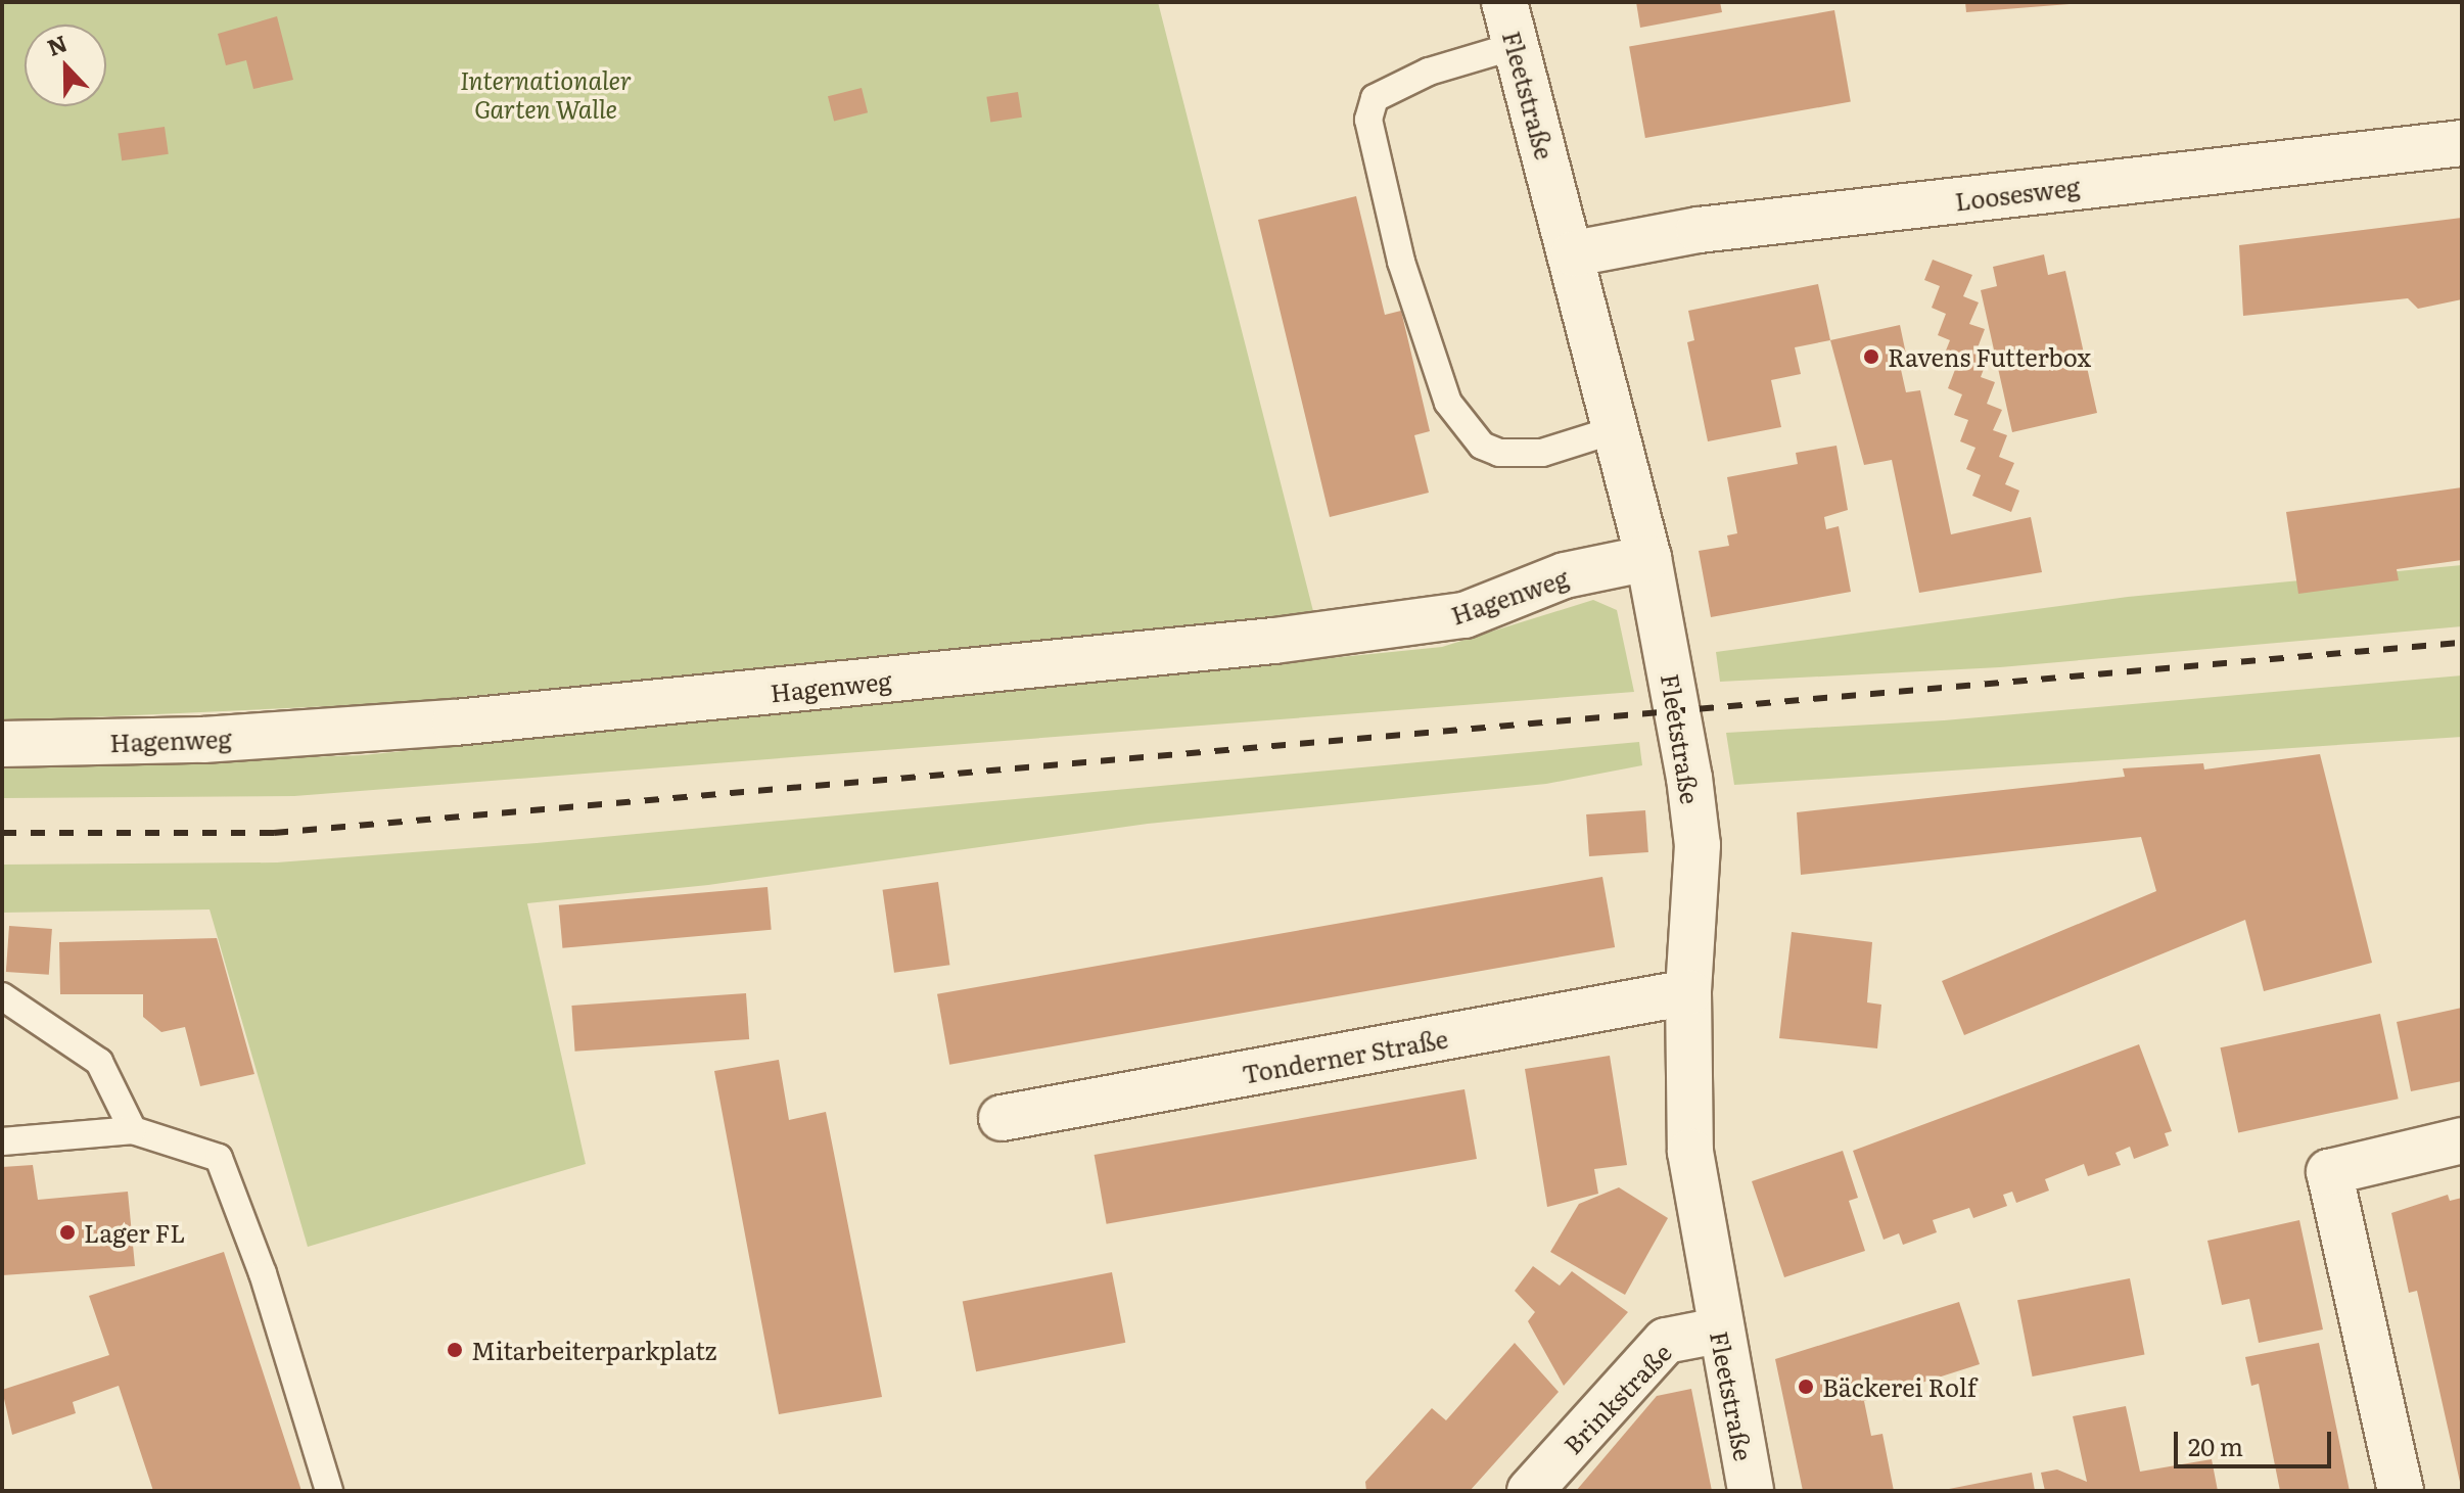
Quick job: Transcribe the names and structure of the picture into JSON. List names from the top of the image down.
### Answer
{
  "streets": {
    "street": [
      "Fleetstraße",
      "Loosesweg",
      "Hagenweg",
      "Tonderner Straße",
      "Brinkstraße"
    ]
  },
  "crossings": [
    ["Fleetstraße", "Loosesweg"],
    ["Fleetstraße", "Hagenweg"],
    ["Fleetstraße", "Tonderner Straße"],
    ["Fleetstraße", "Brinkstraße"]
  ],
  "parks": ["Internationaler Garten Walle"],
  "places": [
    "Ravens Futterbox",
    "Lager FL",
    "Mitarbeiterparkplatz",
    "Bäckerei Rolf"
  ],
  "scale_bar": "20 m",
  "north": "top"
}
